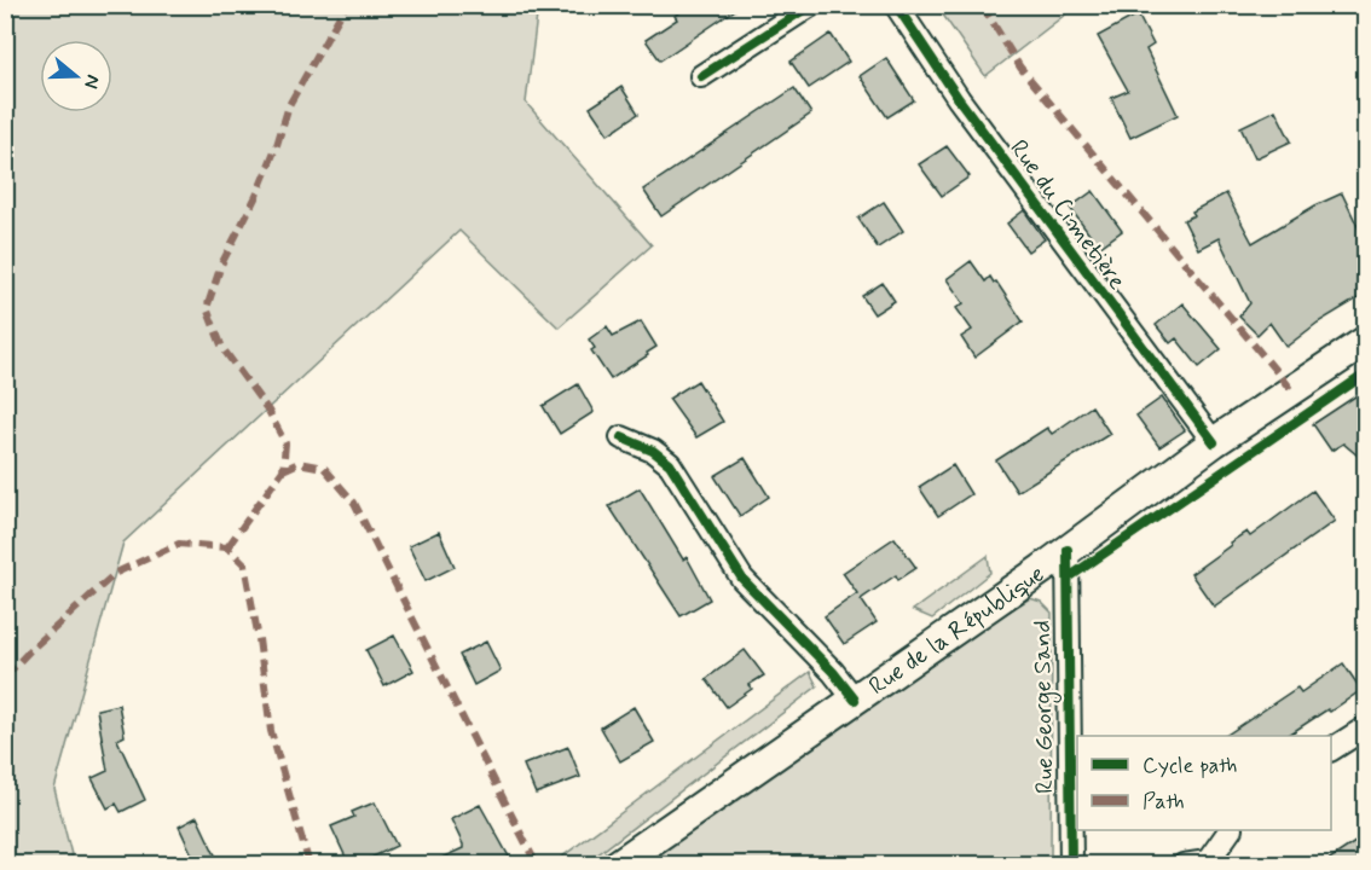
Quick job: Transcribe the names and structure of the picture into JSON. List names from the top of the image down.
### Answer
{
  "streets": {
    "main road": ["Rue de la République"],
    "street": ["Rue du Cimetière", "Rue George Sand"]
  },
  "crossings": [
    ["Rue du Cimetière", "Rue de la République"],
    ["Rue de la République", "Rue George Sand"]
  ],
  "legend": ["Cycle path", "Path"],
  "north": "right"
}
